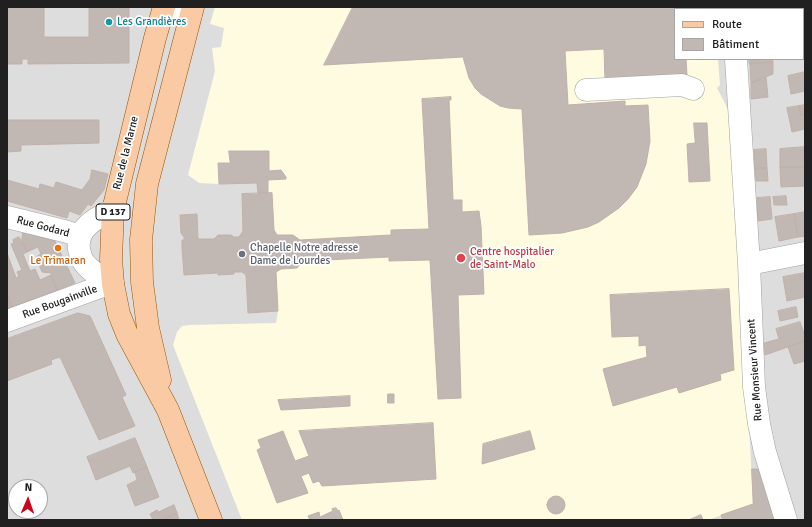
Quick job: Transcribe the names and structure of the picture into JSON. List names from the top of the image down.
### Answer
{
  "streets": {
    "main road": ["Rue de la Marne", "D 137"],
    "street": ["Rue Godard", "Rue Bougainville", "Rue Monsieur Vincent"]
  },
  "crossings": [
    ["Rue de la Marne", "Rue Godard"],
    ["Rue de la Marne", "Rue Bougainville"],
    ["Rue Godard", "Rue Bougainville"]
  ],
  "places": [
    "Les Grandières",
    "Le Trimaran",
    "Chapelle Notre adresse Dame de Lourdes",
    "Centre hospitalier de Saint-Malo"
  ],
  "legend": ["Route", "Bâtiment"],
  "north": "top"
}
